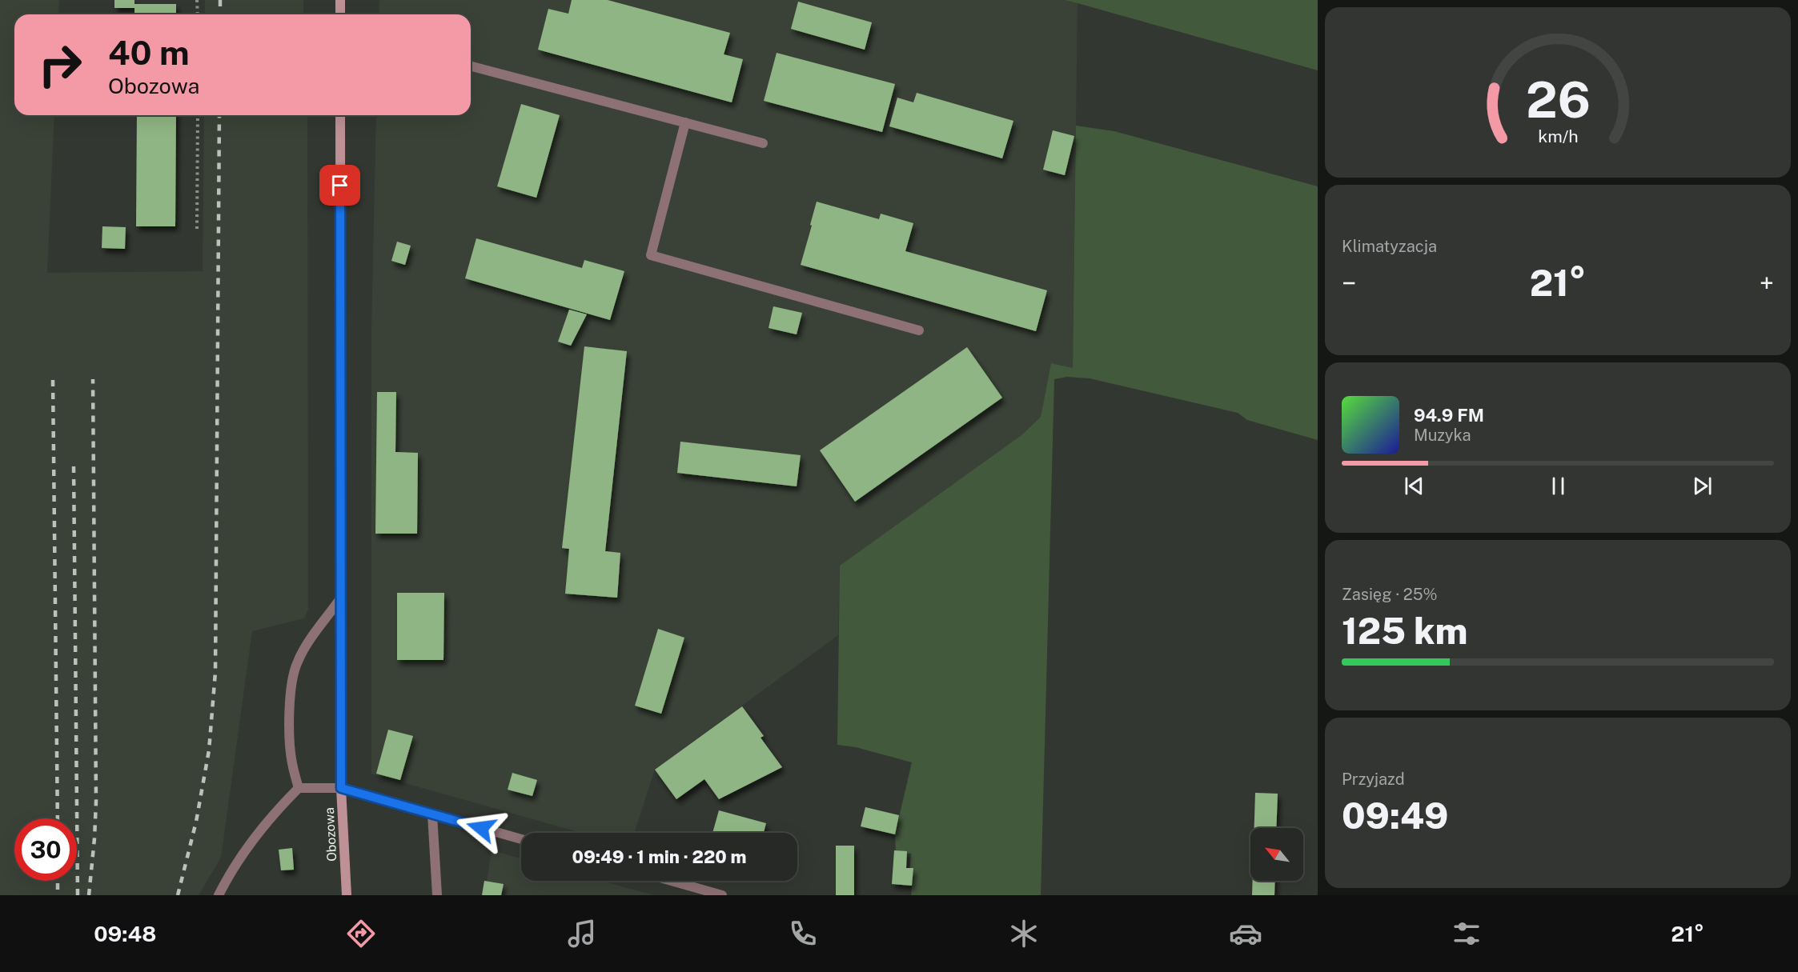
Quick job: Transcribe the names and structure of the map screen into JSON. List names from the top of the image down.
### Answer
{
  "streets": {
    "street": ["Obozowa"]
  },
  "north": "top left",
  "page": {
    "turn": ["40 m", "Obozowa"],
    "tile": [
      "Klimatyzacja",
      ["Zasięg · 25%", "125 km"],
      ["Przyjazd", "09:49"]
    ],
    "heat": ["−", "21°", "+"],
    "song": ["94.9 FM", "Muzyka"],
    "limit": "30",
    "trip": "09:49 · 1 min · 220 m",
    "tabs": ["09:48", "21°"],
    "gauge": ["26", "km/h"]
  }
}
